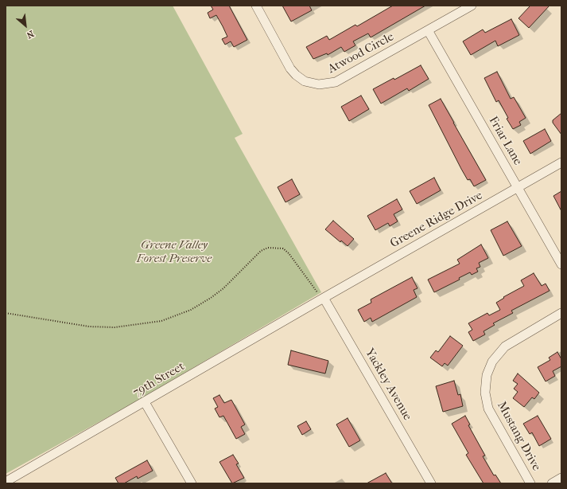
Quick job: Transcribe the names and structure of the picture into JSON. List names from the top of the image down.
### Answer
{
  "streets": {
    "street": [
      "Atwood Circle",
      "Friar Lane",
      "Greene Ridge Drive",
      "79th Street",
      "Yackley Avenue",
      "Mustang Drive"
    ]
  },
  "crossings": [
    ["Atwood Circle", "Friar Lane"],
    ["Friar Lane", "Greene Ridge Drive"],
    ["Greene Ridge Drive", "79th Street"],
    ["Greene Ridge Drive", "Yackley Avenue"],
    ["79th Street", "Yackley Avenue"]
  ],
  "parks": ["Greene Valley Forest Preserve"],
  "north": "bottom right"
}
